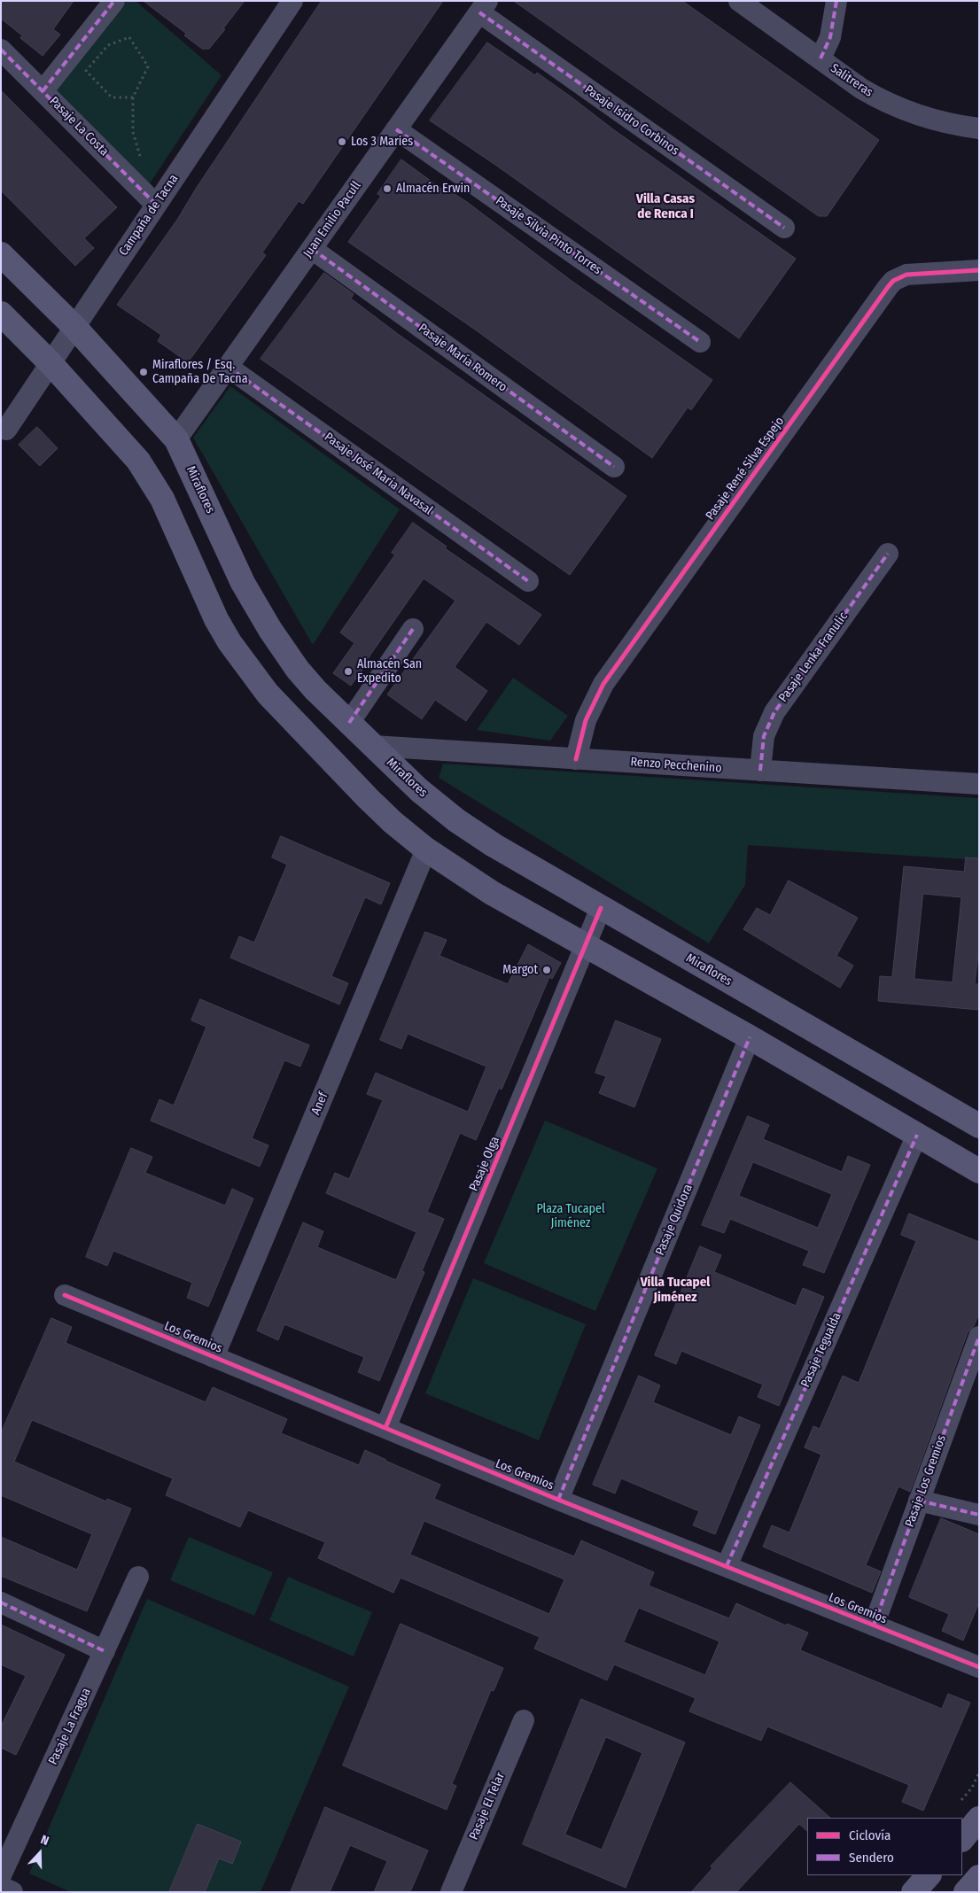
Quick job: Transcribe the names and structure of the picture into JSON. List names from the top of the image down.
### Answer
{
  "streets": {
    "main road": ["Miraflores"],
    "street": [
      "Salitreras",
      "Pasaje Isidro Corbinos",
      "Pasaje La Costa",
      "Campaña de Tacna",
      "Juan Emilio Pacull",
      "Pasaje Silvia Pinto Torres",
      "Pasaje María Romero",
      "Pasaje René Silva Espejo",
      "Pasaje José Maria Navasal",
      "Pasaje Lenka Franulic",
      "Renzo Pecchenino",
      "Anef",
      "Pasaje Olga",
      "Pasaje Quidora",
      "Los Gremios",
      "Pasaje Tegualda",
      "Pasaje Los Gremios",
      "Pasaje La Fragua",
      "Pasaje El Telar"
    ]
  },
  "crossings": [
    ["Pasaje Isidro Corbinos", "Juan Emilio Pacull"],
    ["Pasaje La Costa", "Campaña de Tacna"],
    ["Campaña de Tacna", "Miraflores"],
    ["Juan Emilio Pacull", "Pasaje Silvia Pinto Torres"],
    ["Juan Emilio Pacull", "Pasaje María Romero"],
    ["Juan Emilio Pacull", "Pasaje José Maria Navasal"],
    ["Juan Emilio Pacull", "Miraflores"],
    ["Pasaje René Silva Espejo", "Renzo Pecchenino"],
    ["Miraflores", "Renzo Pecchenino"],
    ["Miraflores", "Pasaje Olga"],
    ["Pasaje Lenka Franulic", "Renzo Pecchenino"],
    ["Anef", "Los Gremios"],
    ["Pasaje Olga", "Los Gremios"],
    ["Pasaje Quidora", "Los Gremios"],
    ["Los Gremios", "Pasaje Tegualda"],
    ["Los Gremios", "Pasaje Los Gremios"]
  ],
  "districts": ["Villa Casas de Renca I", "Villa Tucapel Jiménez"],
  "parks": ["Plaza Tucapel Jiménez"],
  "places": [
    "Los 3 Maries",
    "Almacén Erwin",
    "Miraflores / Esq. Campaña De Tacna",
    "Almacén San Expedito",
    "Margot"
  ],
  "legend": ["Ciclovía", "Sendero"],
  "north": "top"
}
